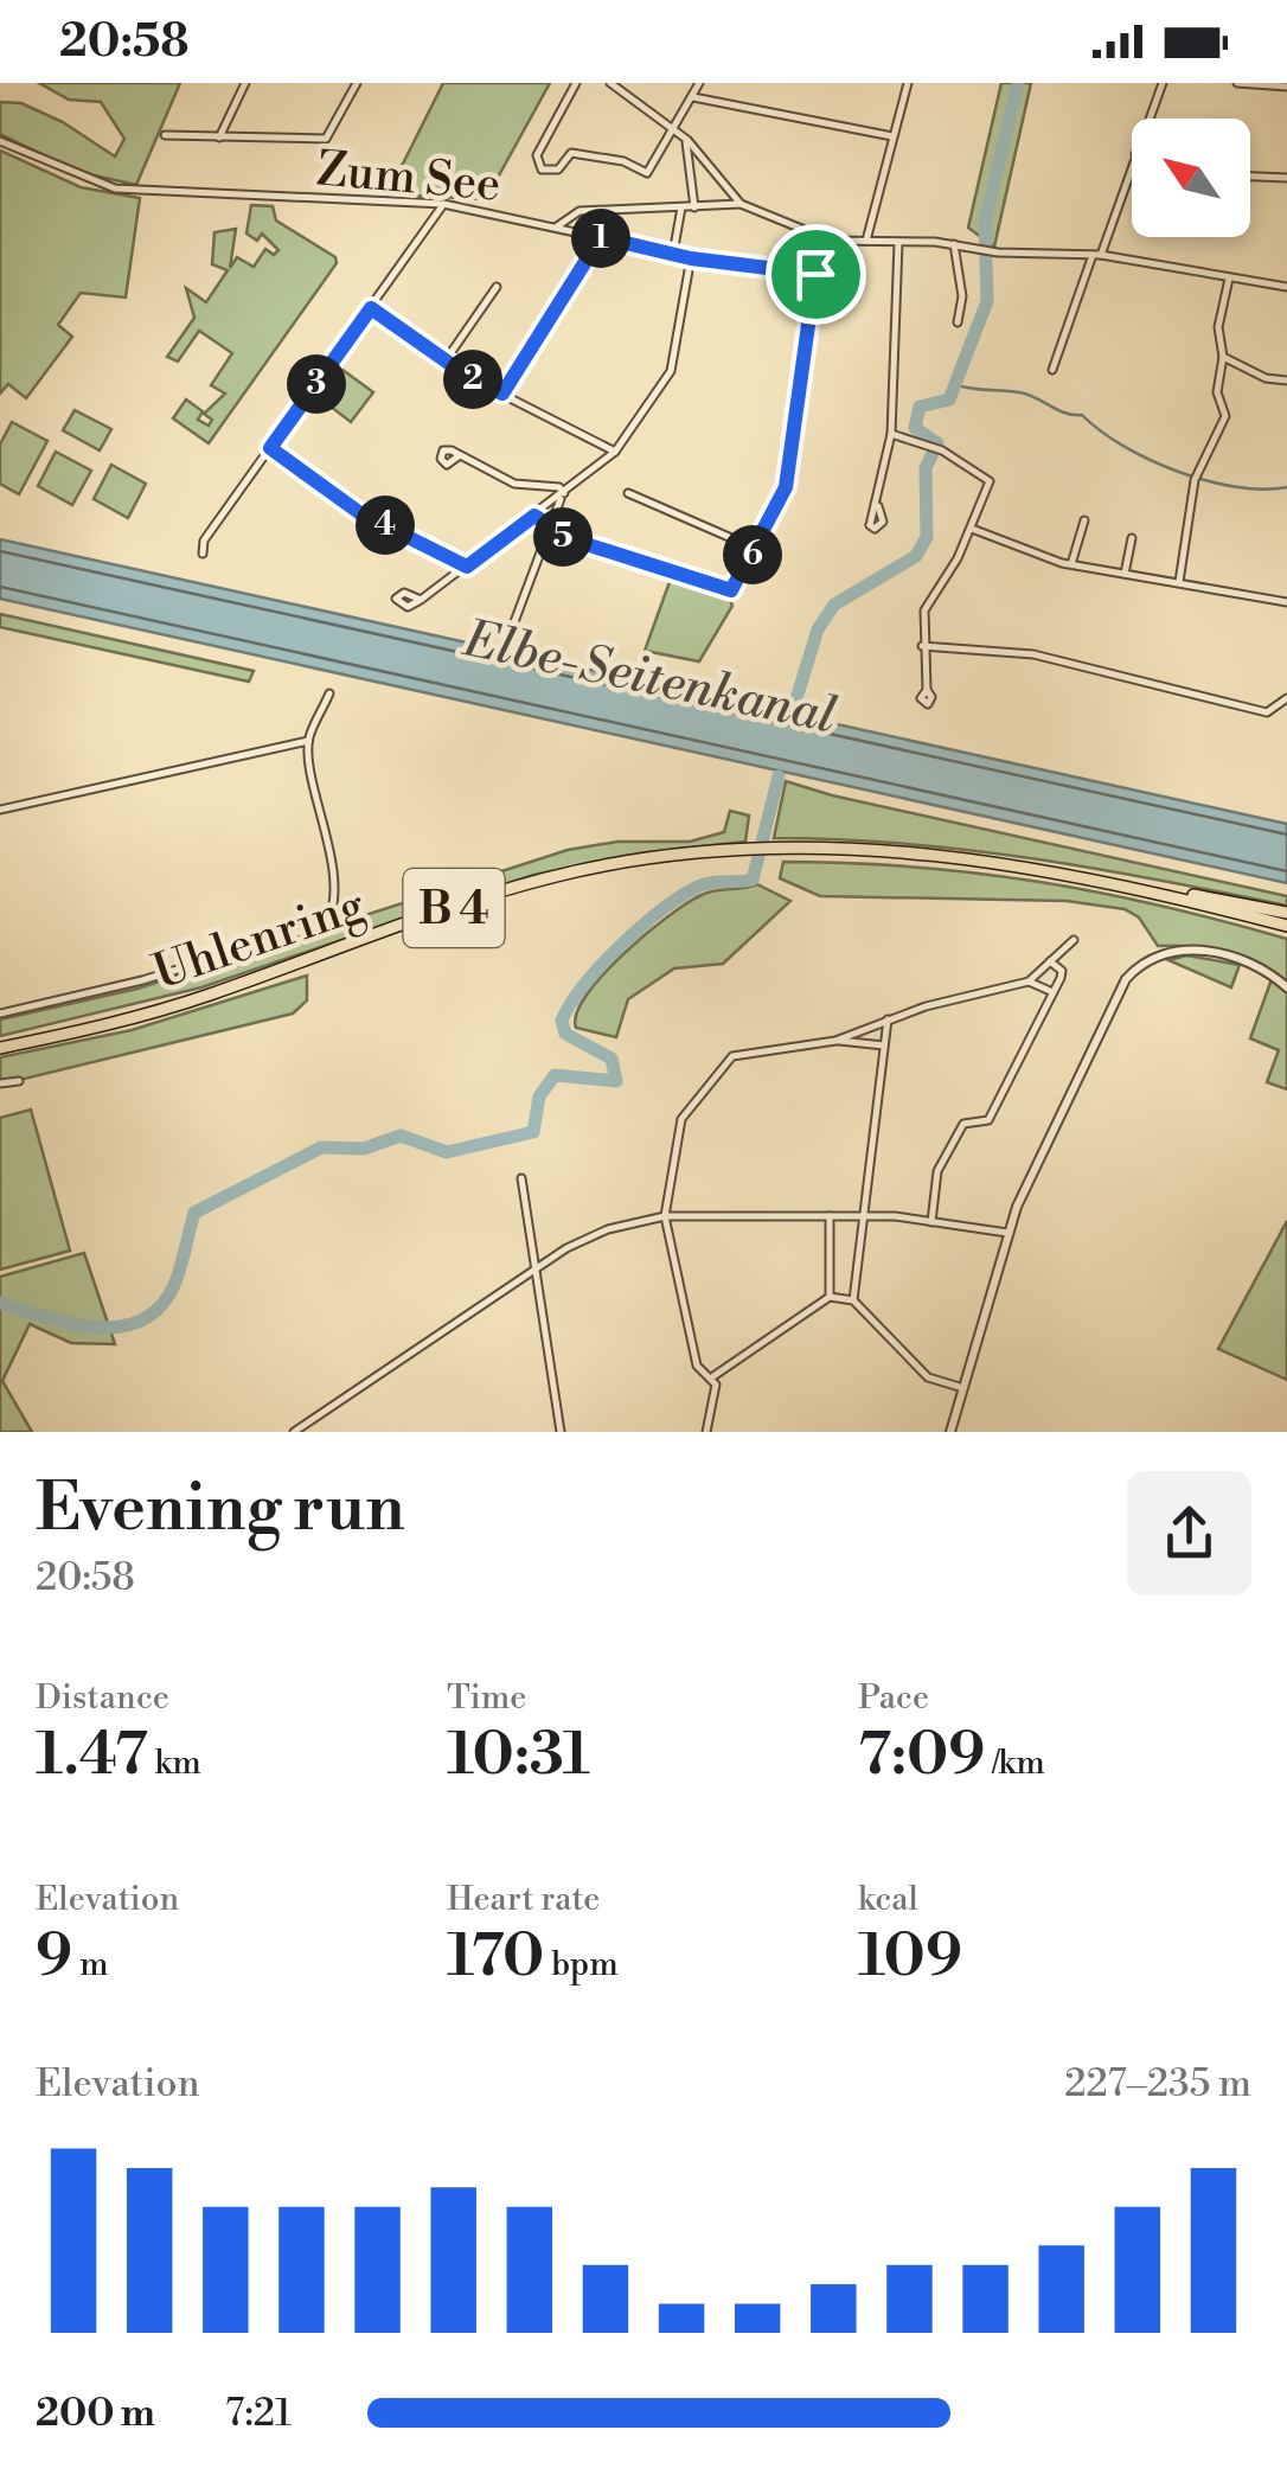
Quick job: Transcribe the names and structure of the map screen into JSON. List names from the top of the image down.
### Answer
{
  "streets": {
    "highway": ["B 4", "Uhlenring"],
    "street": ["Zum See"]
  },
  "crossings": [
    ["B 4", "Uhlenring"]
  ],
  "water": ["Elbe-Seitenkanal"],
  "north": "top left",
  "page": {
    "status": "20:58",
    "pins": [
      "1",
      "2",
      "3",
      "4",
      "5",
      "6"
    ],
    "heading": ["Evening run", "20:58"],
    "stats": [
      ["Distance", "1.47 km"],
      ["Time", "10:31"],
      ["Pace", "7:09 /km"],
      ["Elevation", "9 m"],
      ["Heart rate", "170 bpm"],
      ["kcal", "109"]
    ],
    "chart": ["Elevation", "227–235 m"],
    "list": [
      {
        "name": "200 m",
        "note": "7:21"
      }
    ]
  }
}
